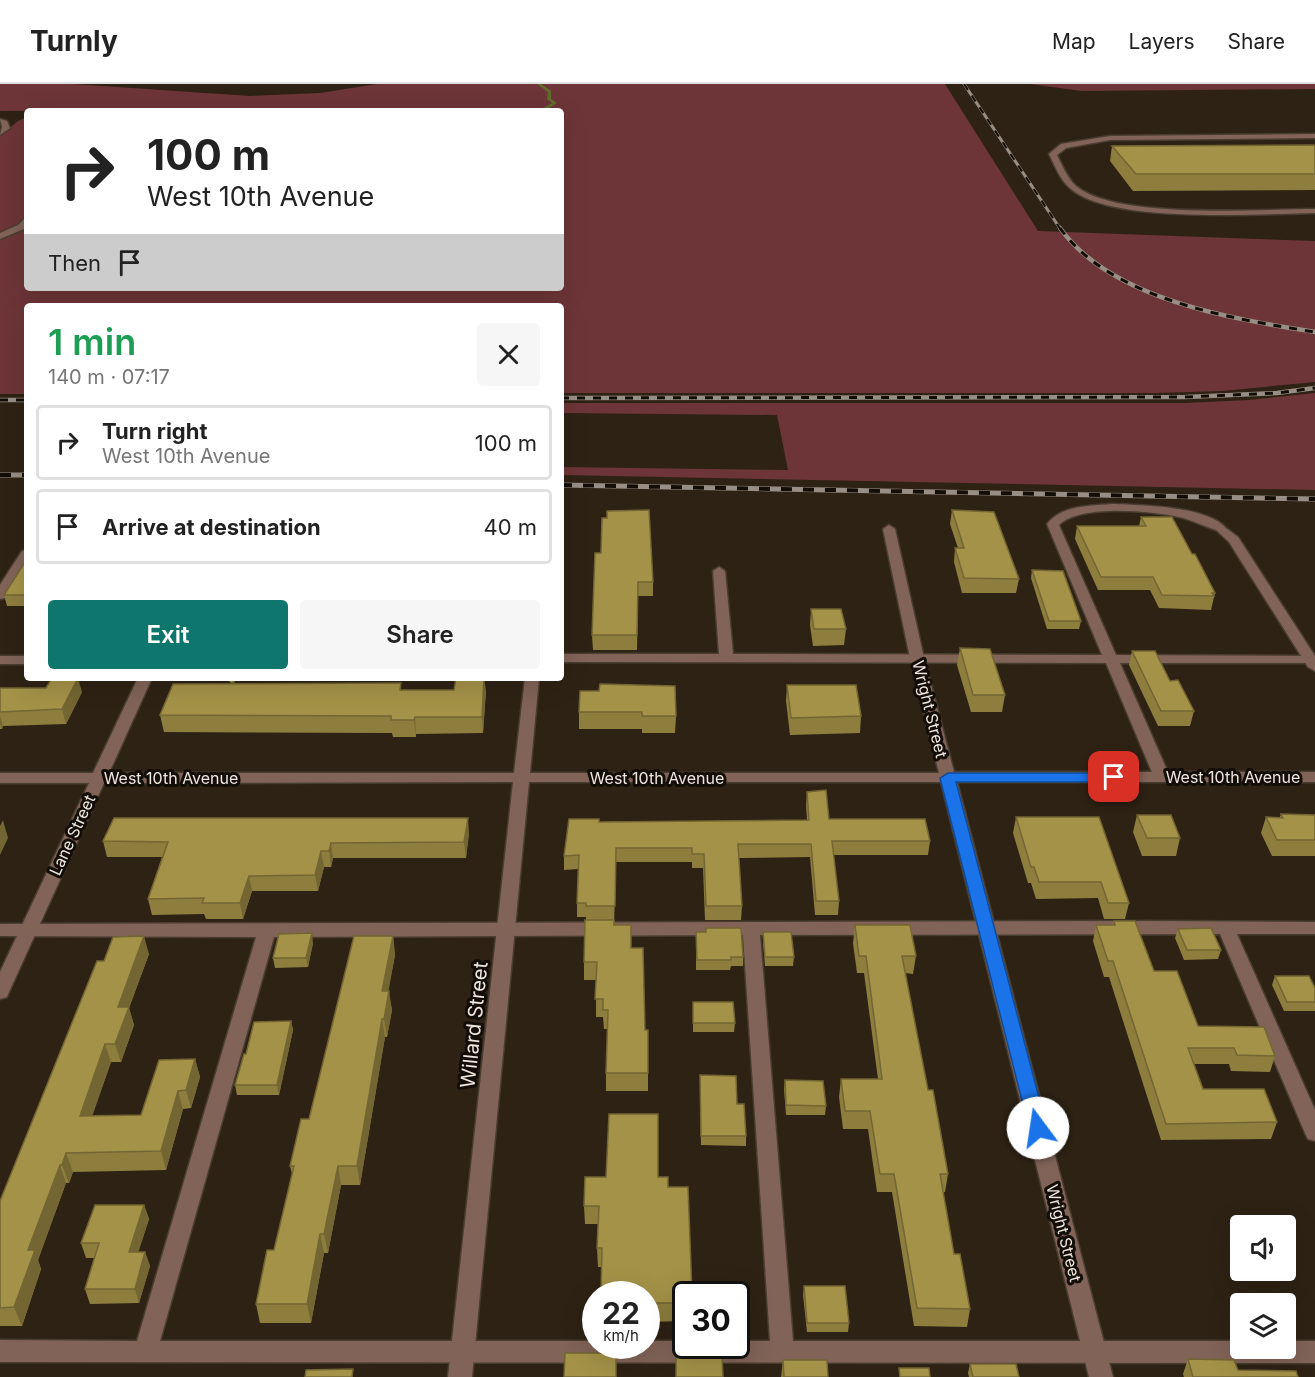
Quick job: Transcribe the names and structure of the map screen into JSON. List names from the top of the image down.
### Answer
{
  "streets": {
    "street": [
      "Wright Street",
      "West 10th Avenue",
      "Lane Street",
      "Willard Street"
    ]
  },
  "crossings": [
    ["Wright Street", "West 10th Avenue"],
    ["West 10th Avenue", "Lane Street"],
    ["West 10th Avenue", "Willard Street"]
  ],
  "page": {
    "header": "Turnly",
    "nav": ["Map", "Layers", "Share"],
    "turn": ["100 m", "West 10th Avenue"],
    "then": "Then",
    "heading": ["1 min", "140 m · 07:17"],
    "list": [
      {
        "name": "Turn right",
        "note": "West 10th Avenue",
        "value": "100 m"
      },
      {
        "name": "Arrive at destination",
        "value": "40 m"
      }
    ],
    "buttons": ["Exit", "Share"],
    "speed": "22 km/h",
    "limit": "30"
  }
}
